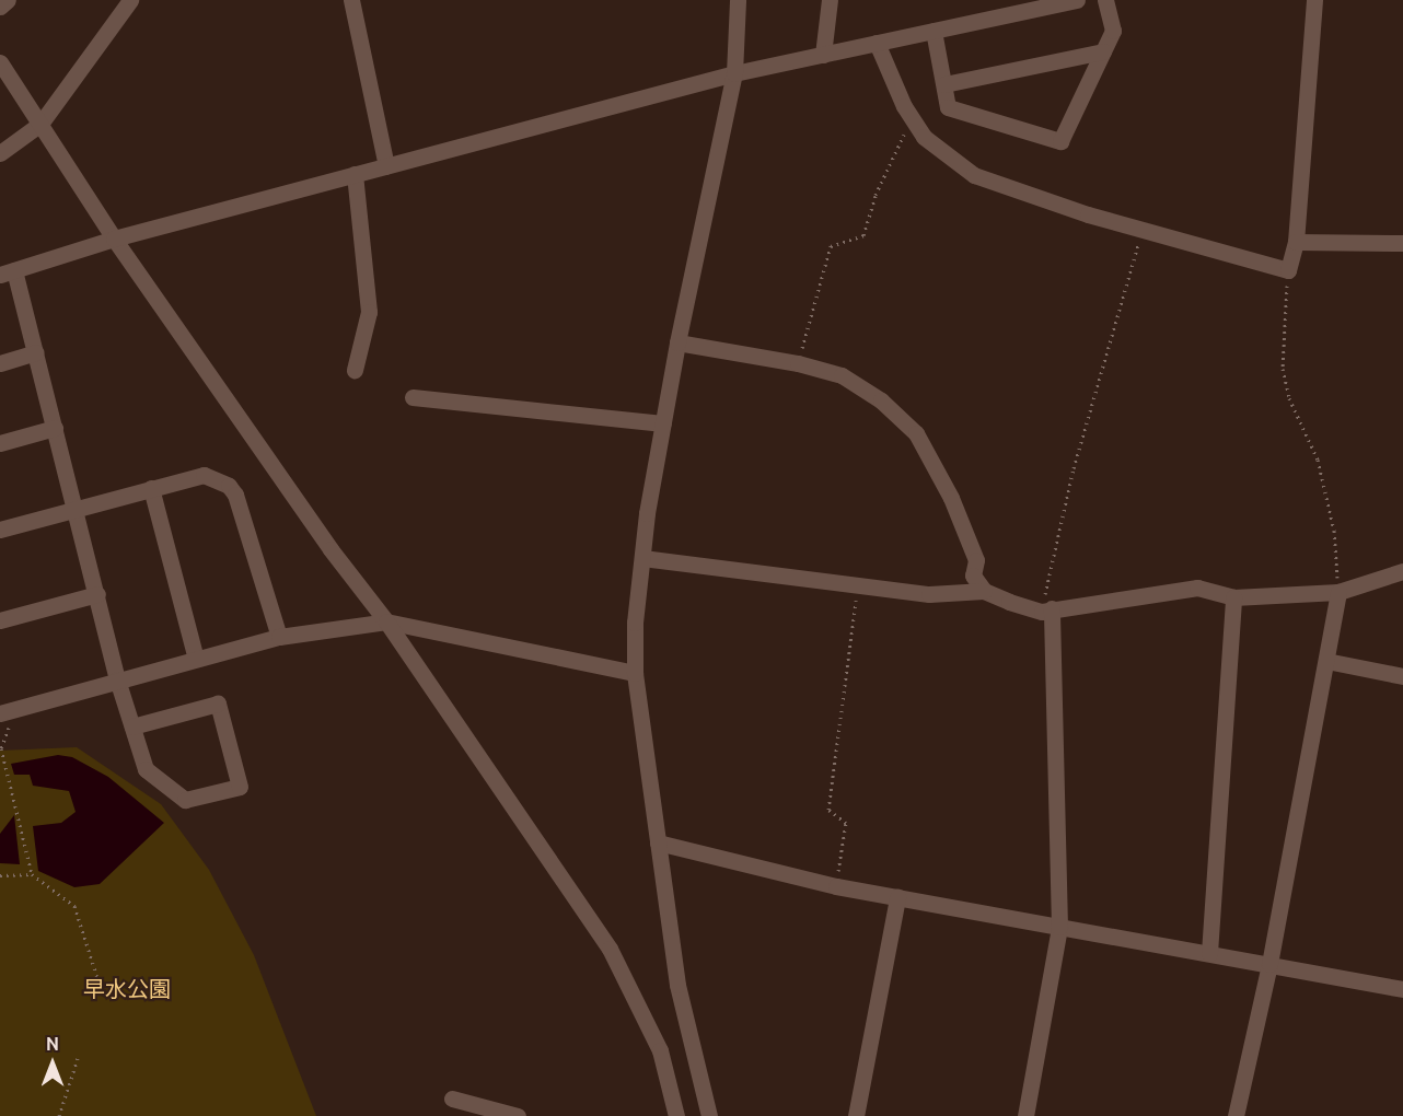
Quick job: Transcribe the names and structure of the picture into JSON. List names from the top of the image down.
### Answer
{
  "parks": ["早水公園"],
  "north": "top"
}
